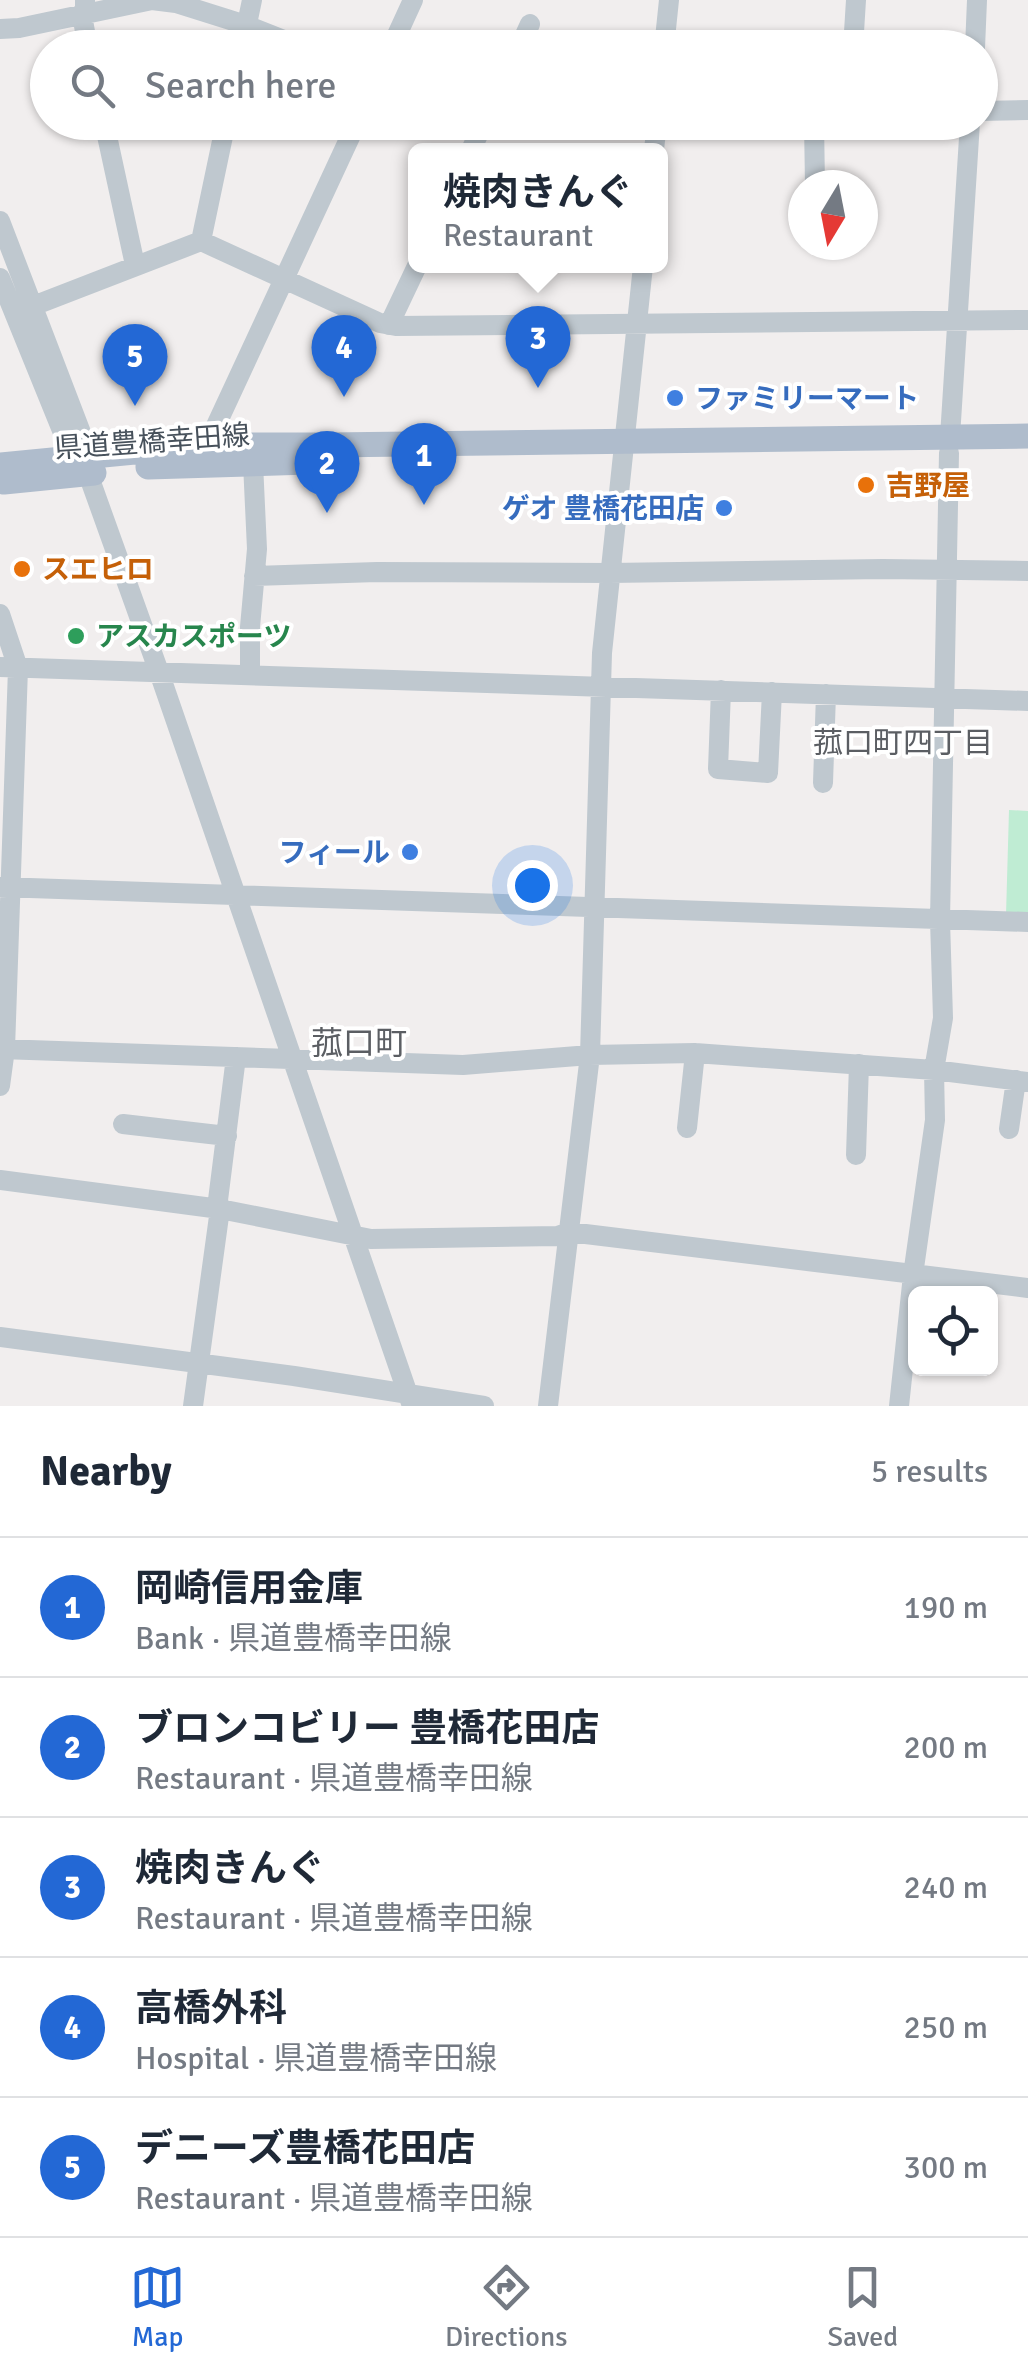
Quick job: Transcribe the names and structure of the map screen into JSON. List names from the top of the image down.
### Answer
{
  "streets": {
    "main road": ["県道豊橋幸田線"]
  },
  "districts": ["菰口町四丁目", "菰口町"],
  "places": [
    "ファミリーマート",
    "吉野屋",
    "ゲオ 豊橋花田店",
    "スエヒロ",
    "アスカスポーツ",
    "フィール"
  ],
  "north": "bottom",
  "page": {
    "search": "Search here",
    "popup": ["焼肉きんぐ", "Restaurant"],
    "pins": [
      "3",
      "4",
      "5",
      "1",
      "2"
    ],
    "heading": ["Nearby", "5 results"],
    "list": [
      {
        "mark": "1",
        "name": "岡崎信用金庫",
        "note": "Bank · 県道豊橋幸田線",
        "value": "190 m"
      },
      {
        "mark": "2",
        "name": "ブロンコビリー 豊橋花田店",
        "note": "Restaurant · 県道豊橋幸田線",
        "value": "200 m"
      },
      {
        "mark": "3",
        "name": "焼肉きんぐ",
        "note": "Restaurant · 県道豊橋幸田線",
        "value": "240 m"
      },
      {
        "mark": "4",
        "name": "高橋外科",
        "note": "Hospital · 県道豊橋幸田線",
        "value": "250 m"
      },
      {
        "mark": "5",
        "name": "デニーズ豊橋花田店",
        "note": "Restaurant · 県道豊橋幸田線",
        "value": "300 m"
      }
    ],
    "nav": ["Map", "Directions", "Saved"]
  }
}
